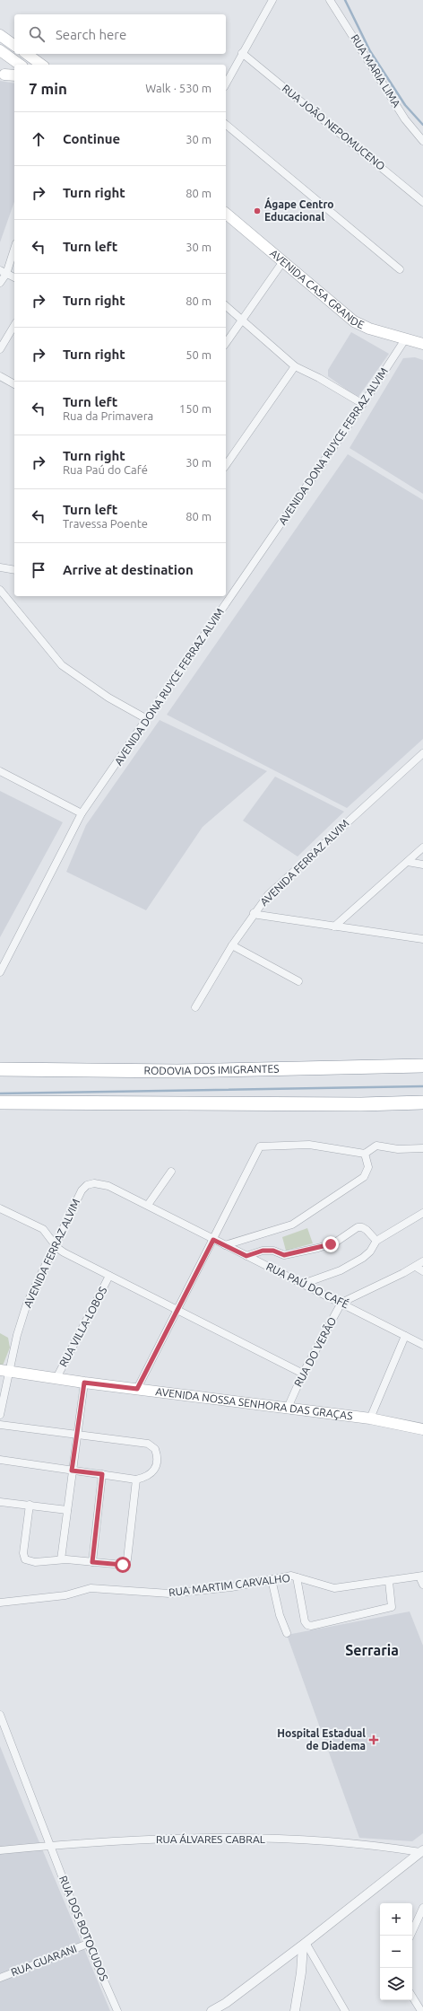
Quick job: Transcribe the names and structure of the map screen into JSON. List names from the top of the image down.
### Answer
{
  "streets": {
    "highway": ["RODOVIA DOS IMIGRANTES"],
    "main road": ["AVENIDA CASA GRANDE", "AVENIDA NOSSA SENHORA DAS GRAÇAS"],
    "street": [
      "RUA MARIA LIMA",
      "RUA JOÃO NEPOMUCENO",
      "AVENIDA DONA RUYCE FERRAZ ALVIM",
      "AVENIDA FERRAZ ALVIM",
      "RUA PAÚ DO CAFÉ",
      "RUA VILLA-LOBOS",
      "RUA DO VERÃO",
      "RUA MARTIM CARVALHO",
      "RUA ÁLVARES CABRAL",
      "RUA DOS BOTOCUDOS",
      "RUA GUARANI"
    ]
  },
  "crossings": [
    ["AVENIDA CASA GRANDE", "AVENIDA DONA RUYCE FERRAZ ALVIM"],
    ["AVENIDA FERRAZ ALVIM", "RUA PAÚ DO CAFÉ"],
    ["AVENIDA FERRAZ ALVIM", "AVENIDA NOSSA SENHORA DAS GRAÇAS"],
    ["RUA PAÚ DO CAFÉ", "RUA DO VERÃO"],
    ["RUA VILLA-LOBOS", "AVENIDA NOSSA SENHORA DAS GRAÇAS"],
    ["RUA DO VERÃO", "AVENIDA NOSSA SENHORA DAS GRAÇAS"],
    ["RUA ÁLVARES CABRAL", "RUA DOS BOTOCUDOS"],
    ["RUA DOS BOTOCUDOS", "RUA GUARANI"]
  ],
  "districts": ["Serraria"],
  "places": {
    "other": ["Ágape Centro Educacional"],
    "health": ["Hospital Estadual de Diadema"]
  },
  "page": {
    "search": "Search here",
    "heading": ["7 min", "Walk · 530 m"],
    "list": [
      ["Continue", "30 m"],
      ["Turn right", "80 m"],
      ["Turn left", "30 m"],
      ["Turn right", "80 m"],
      ["Turn right", "50 m"],
      ["Turn left", "Rua da Primavera", "150 m"],
      ["Turn right", "Rua Paú do Café", "30 m"],
      ["Turn left", "Travessa Poente", "80 m"],
      "Arrive at destination"
    ],
    "map_buttons": ["+", "−"]
  }
}
